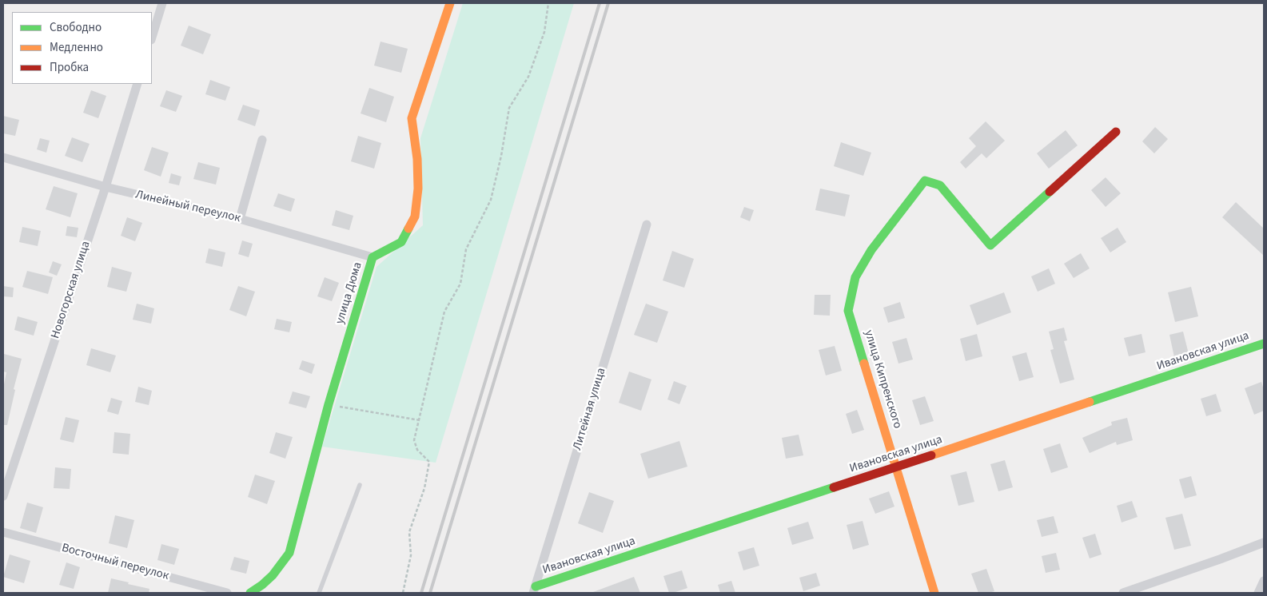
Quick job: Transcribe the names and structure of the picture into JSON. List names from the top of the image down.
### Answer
{
  "streets": {
    "street": [
      "Линейный переулок",
      "Новогорская улица",
      "улица Дюма",
      "Ивановская улица",
      "улица Кипренского",
      "Литейная улица",
      "Восточный переулок"
    ]
  },
  "crossings": [
    ["Линейный переулок", "Новогорская улица"],
    ["Линейный переулок", "улица Дюма"],
    ["Ивановская улица", "улица Кипренского"],
    ["Ивановская улица", "Литейная улица"]
  ],
  "legend": ["Свободно", "Медленно", "Пробка"]
}
